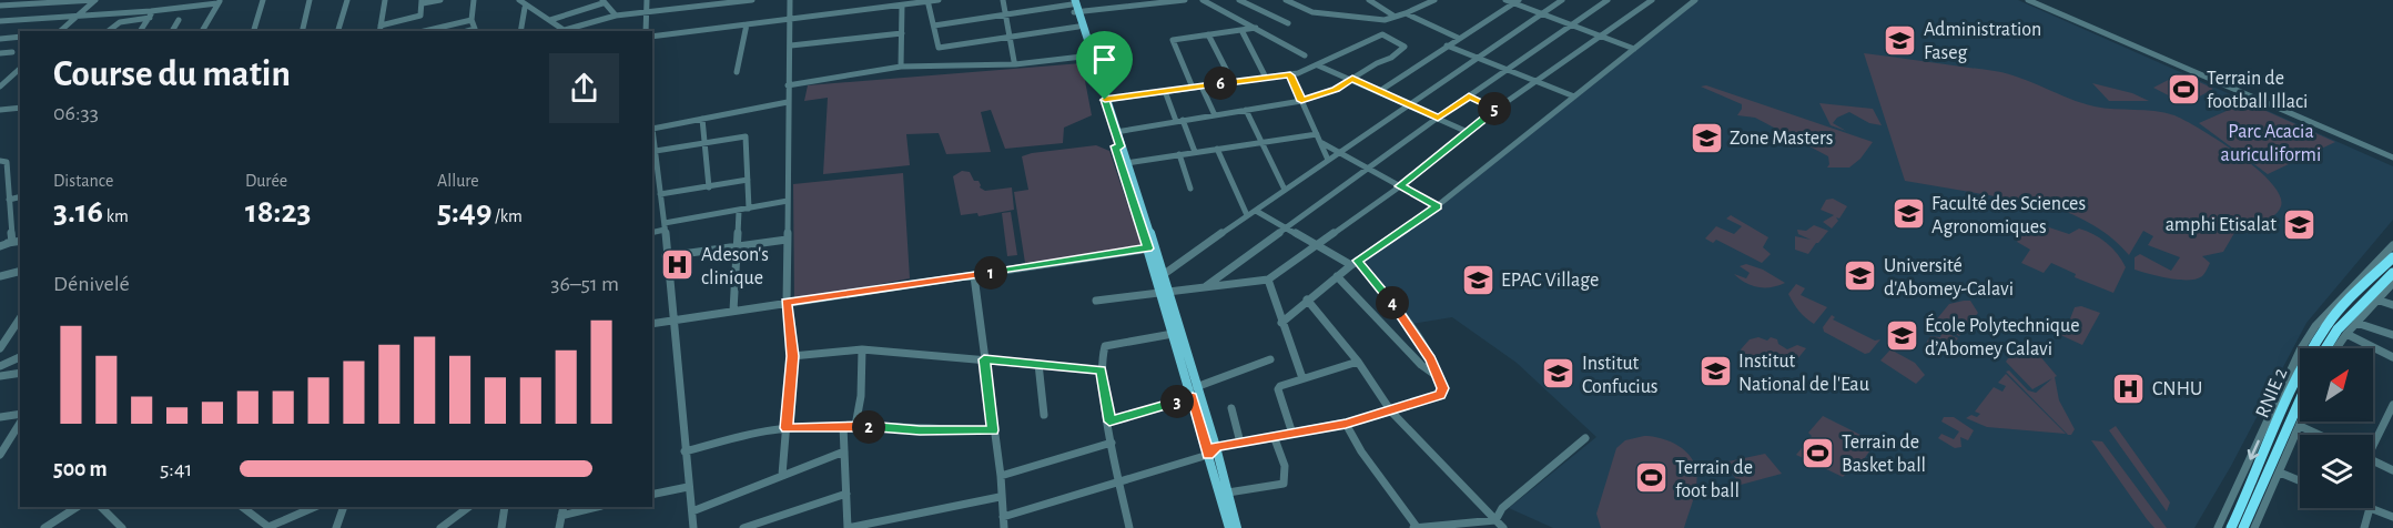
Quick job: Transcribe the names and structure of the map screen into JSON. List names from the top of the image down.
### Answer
{
  "streets": {
    "highway": ["RNIE 2"]
  },
  "parks": ["Parc Acacia auriculiformi"],
  "places": {
    "school or university": [
      "Administration Faseg",
      "Zone Masters",
      "Faculté des Sciences Agronomiques",
      "amphi Etisalat",
      "Université d'Abomey-Calavi",
      "EPAC Village",
      "École Polytechnique d’Abomey Calavi",
      "Institut National de l'Eau",
      "Institut Confucius"
    ],
    "sports": ["Terrain de football Illaci", "Terrain de Basket ball", "Terrain de foot ball"],
    "hospital": ["Adeson's clinique", "CNHU"]
  },
  "north": "top right",
  "page": {
    "heading": ["Course du matin", "06:33"],
    "pins": [
      "6",
      "5",
      "1",
      "4",
      "3",
      "2"
    ],
    "stats": [
      ["Distance", "3.16 km"],
      ["Durée", "18:23"],
      ["Allure", "5:49 /km"]
    ],
    "chart": ["Dénivelé", "36–51 m"],
    "list": [
      {
        "name": "500 m",
        "note": "5:41"
      }
    ]
  }
}
